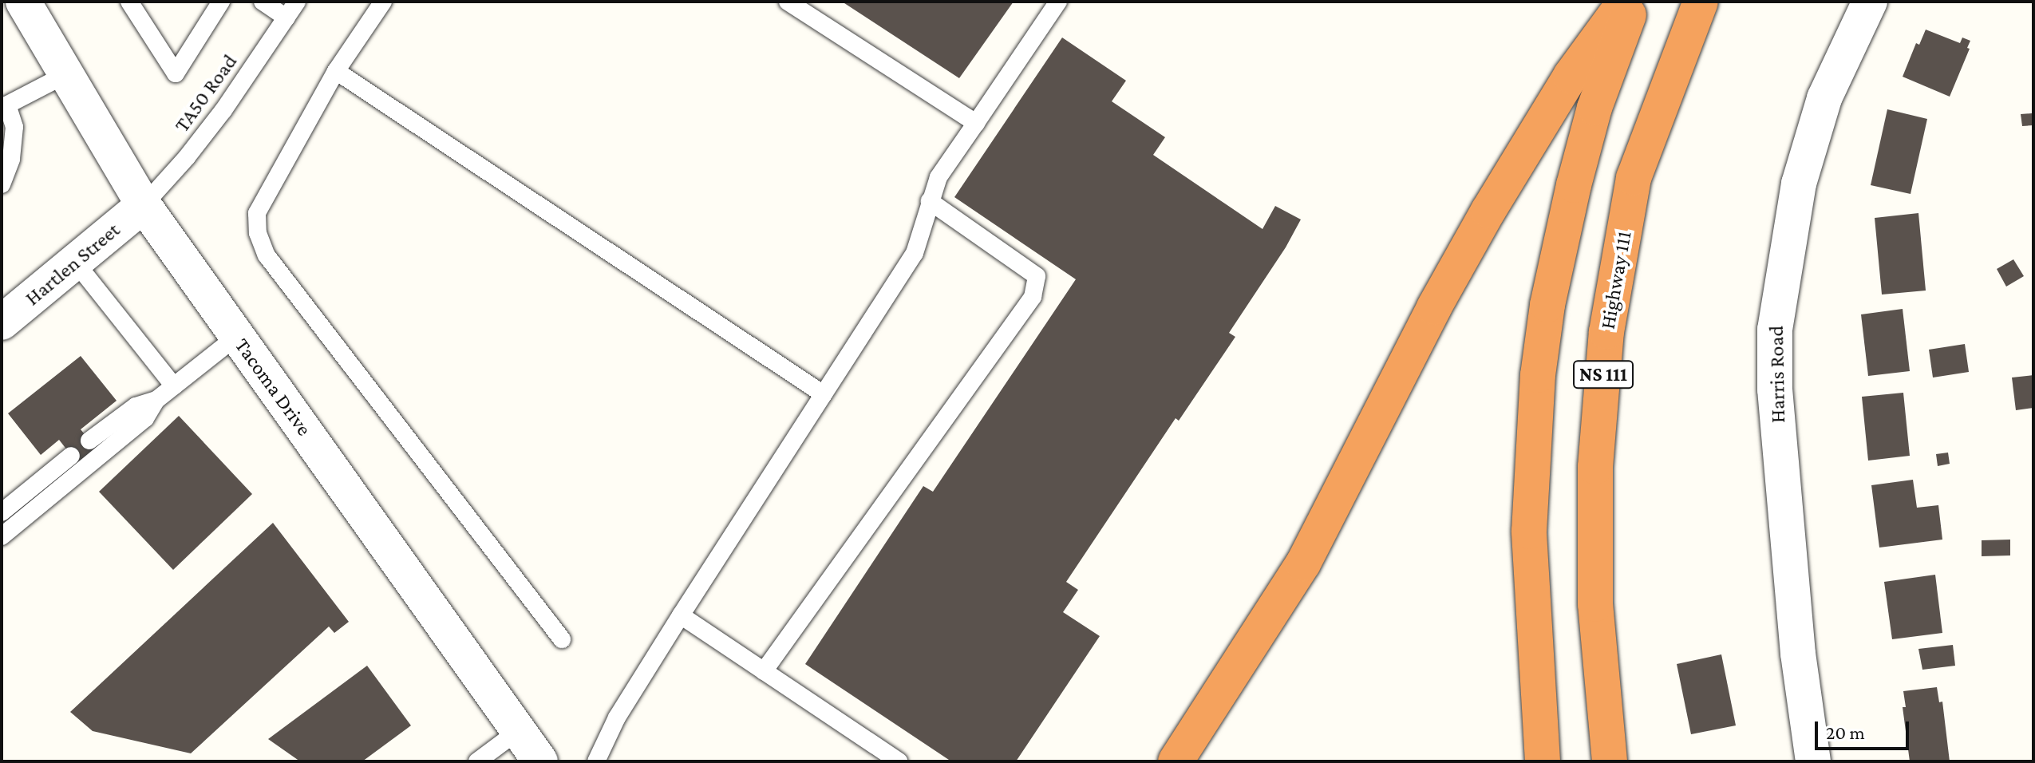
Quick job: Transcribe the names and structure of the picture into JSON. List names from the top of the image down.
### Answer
{
  "streets": {
    "highway": ["Highway 111", "NS 111"],
    "street": ["Hartlen Street", "Harris Road", "Tacoma Drive"],
    "lane": ["TA50 Road"]
  },
  "crossings": [
    ["TA50 Road", "Hartlen Street"],
    ["TA50 Road", "Tacoma Drive"],
    ["Hartlen Street", "Tacoma Drive"]
  ],
  "scale_bar": "20 m"
}
